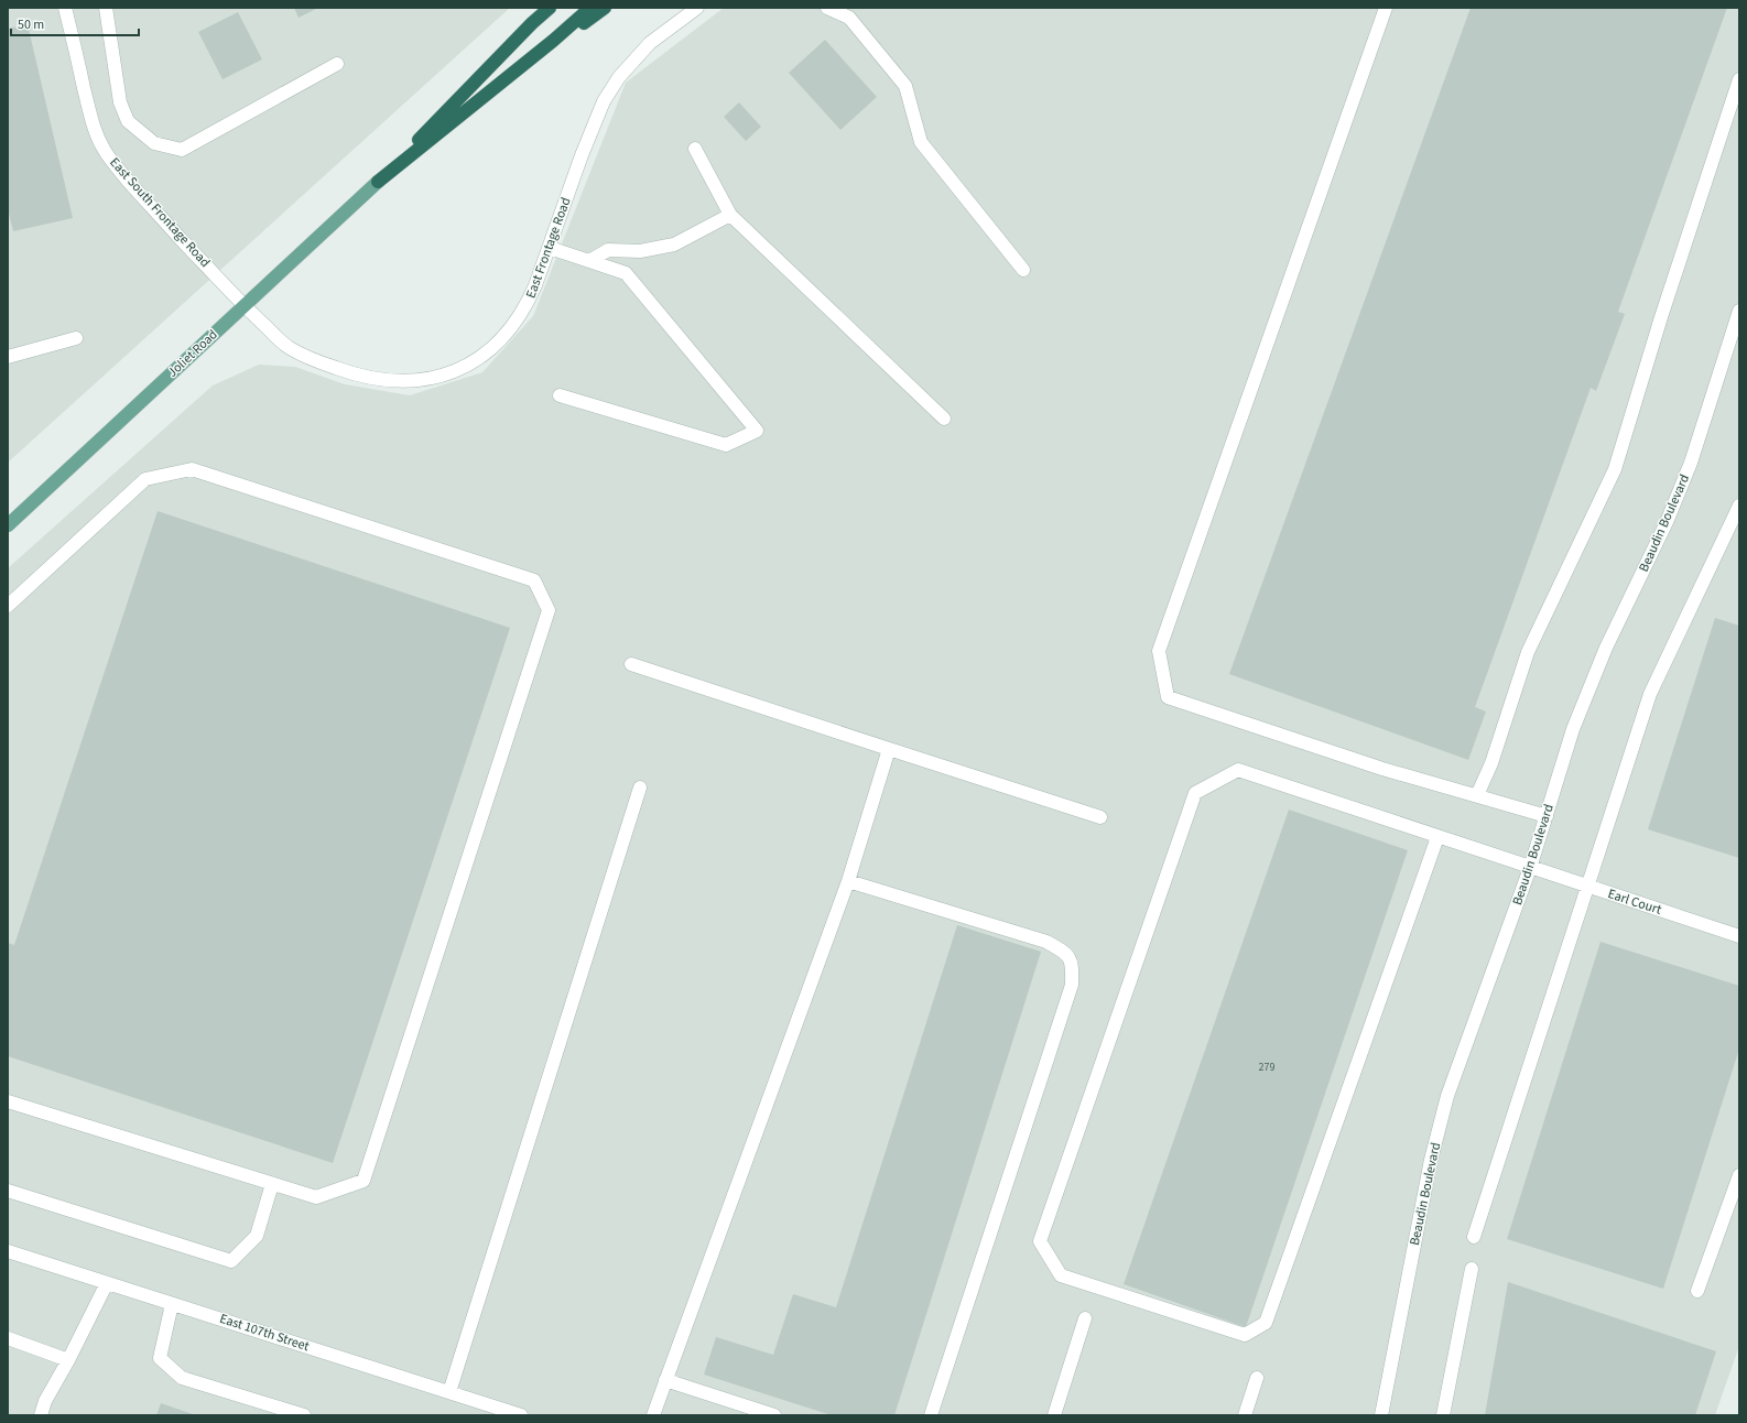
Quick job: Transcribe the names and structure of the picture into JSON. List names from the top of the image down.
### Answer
{
  "streets": {
    "main road": ["Joliet Road"],
    "street": [
      "East South Frontage Road",
      "East Frontage Road",
      "Beaudin Boulevard",
      "Earl Court",
      "East 107th Street"
    ]
  },
  "crossings": [
    ["East South Frontage Road", "East Frontage Road"],
    ["East South Frontage Road", "Joliet Road"],
    ["East Frontage Road", "Joliet Road"],
    ["Beaudin Boulevard", "Earl Court"]
  ],
  "house_numbers": ["279"],
  "scale_bar": "50 m"
}
